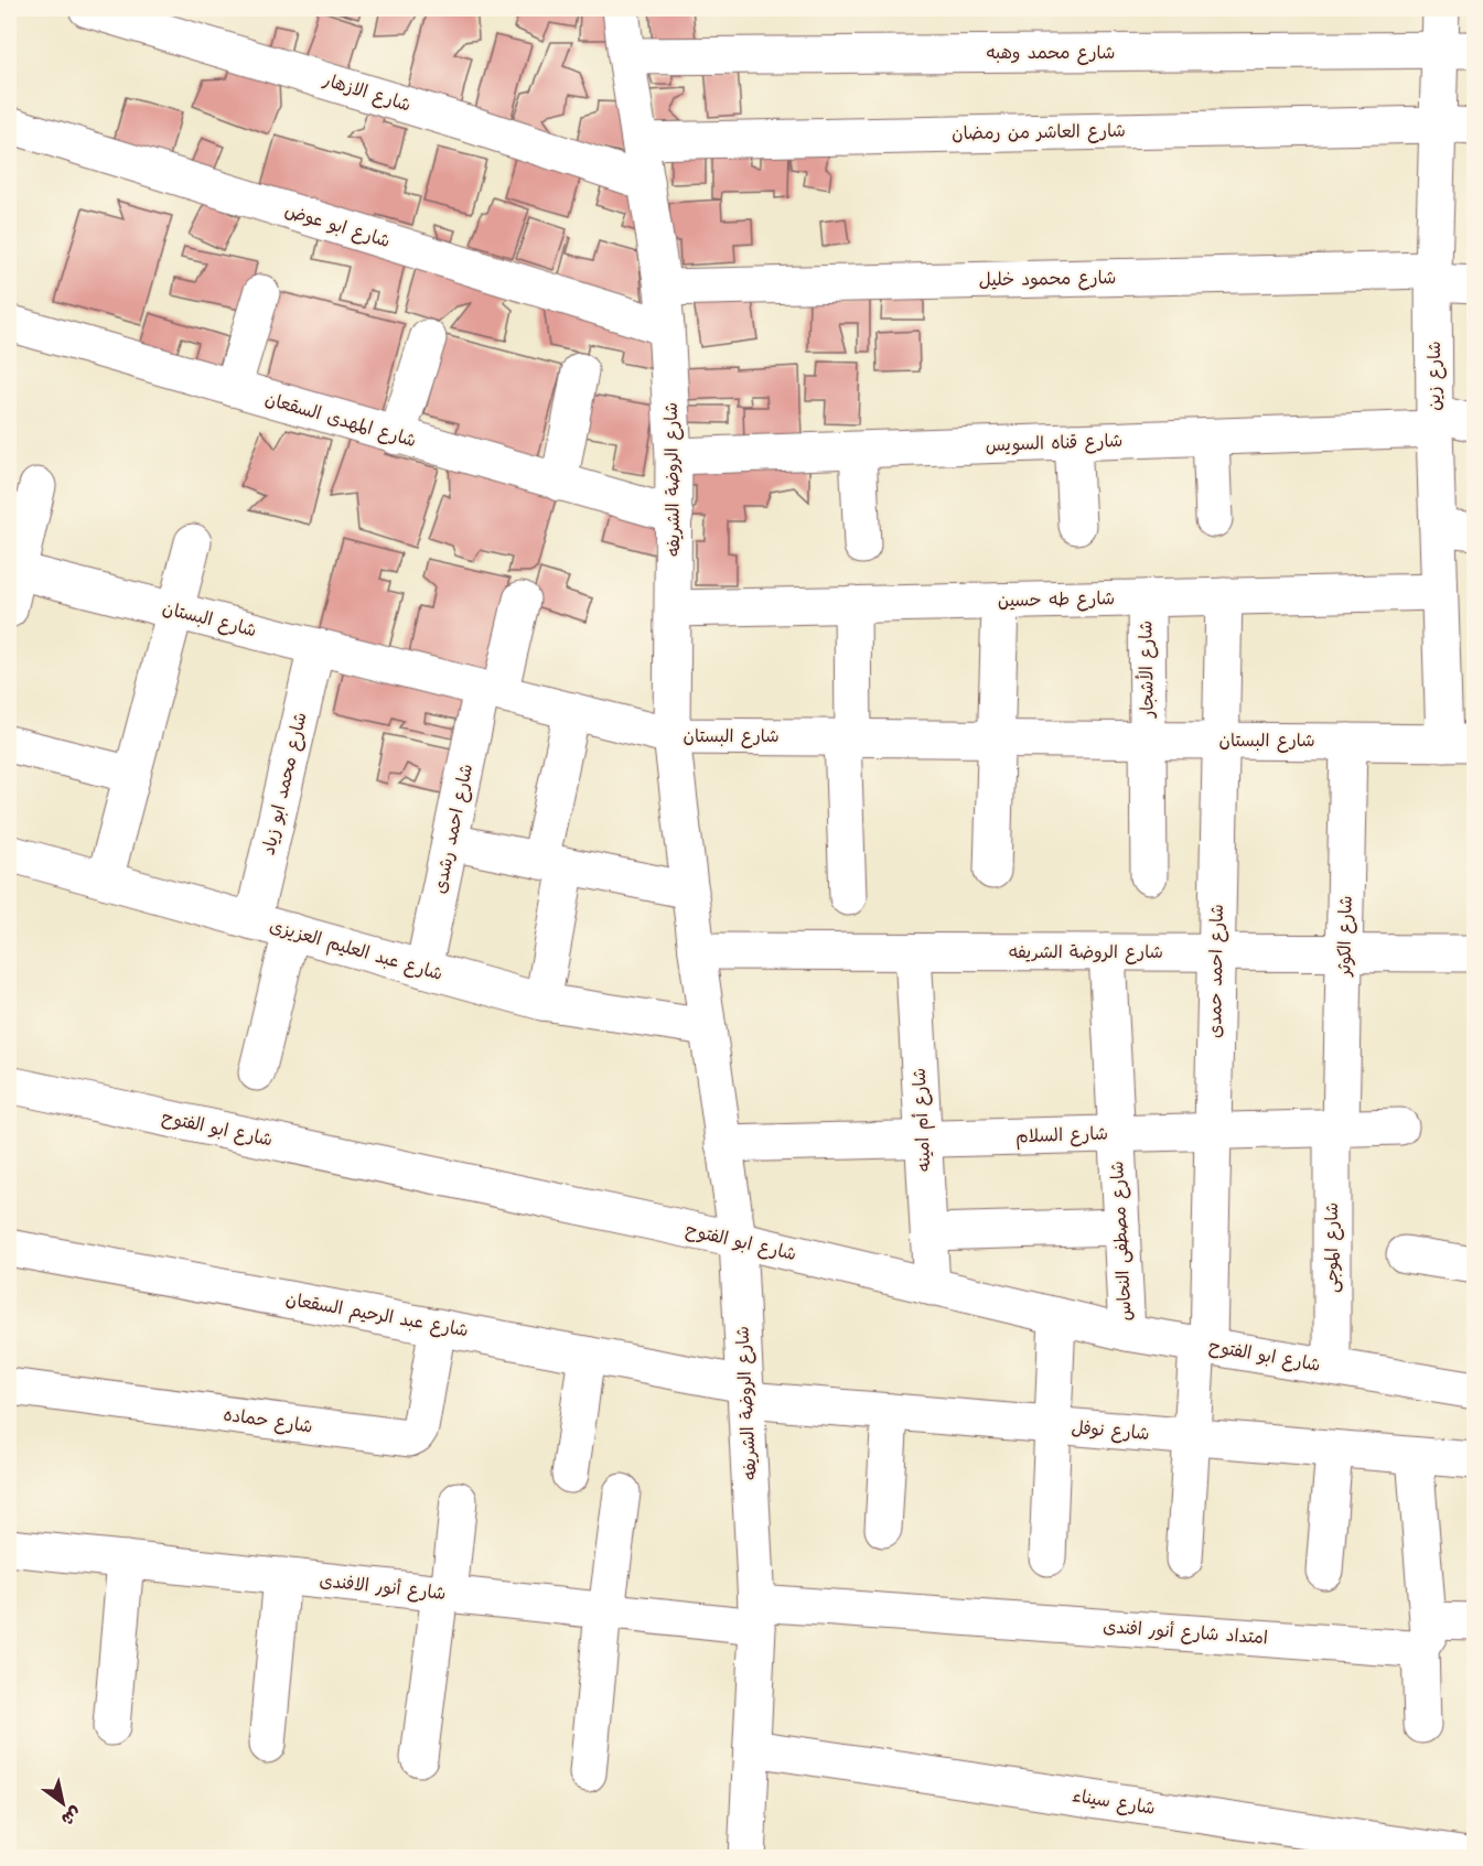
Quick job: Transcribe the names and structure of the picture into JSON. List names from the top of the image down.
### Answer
{
  "streets": {
    "street": [
      "شارع محمد وهبه",
      "شارع الازهار",
      "شارع العاشر من رمضان",
      "شارع ابو عوض",
      "شارع محمود خليل",
      "شارع زين",
      "شارع المهدى السقعان",
      "شارع قناه السويس",
      "شارع الروضة الشريفه",
      "شارع طه حسين",
      "شارع البستان",
      "شارع الأشجار",
      "شارع محمد ابو زياد",
      "شارع احمد رشدى",
      "شارع الكوثر",
      "شارع عبد العليم العزيزى",
      "شارع احمد حمدى",
      "شارع أم امينه",
      "شارع ابو الفتوح",
      "شارع السلام",
      "شارع مصطفى النحاس",
      "شارع الموجى",
      "شارع عبد الرحيم السقعان",
      "شارع حماده",
      "شارع نوفل",
      "شارع أنور الافندى",
      "امتداد شارع أنور افندى",
      "شارع سيناء"
    ]
  },
  "crossings": [
    ["شارع محمد وهبه", "شارع زين"],
    ["شارع محمد وهبه", "شارع الروضة الشريفه"],
    ["شارع الازهار", "شارع الروضة الشريفه"],
    ["شارع العاشر من رمضان", "شارع زين"],
    ["شارع العاشر من رمضان", "شارع الروضة الشريفه"],
    ["شارع ابو عوض", "شارع الروضة الشريفه"],
    ["شارع محمود خليل", "شارع زين"],
    ["شارع محمود خليل", "شارع الروضة الشريفه"],
    ["شارع زين", "شارع قناه السويس"],
    ["شارع زين", "شارع طه حسين"],
    ["شارع زين", "شارع البستان"],
    ["شارع المهدى السقعان", "شارع الروضة الشريفه"],
    ["شارع قناه السويس", "شارع الروضة الشريفه"],
    ["شارع الروضة الشريفه", "شارع طه حسين"],
    ["شارع الروضة الشريفه", "شارع البستان"],
    ["شارع الروضة الشريفه", "شارع الكوثر"],
    ["شارع الروضة الشريفه", "شارع عبد العليم العزيزى"],
    ["شارع الروضة الشريفه", "شارع احمد حمدى"],
    ["شارع الروضة الشريفه", "شارع أم امينه"],
    ["شارع الروضة الشريفه", "شارع ابو الفتوح"],
    ["شارع الروضة الشريفه", "شارع السلام"],
    ["شارع الروضة الشريفه", "شارع مصطفى النحاس"],
    ["شارع الروضة الشريفه", "شارع عبد الرحيم السقعان"],
    ["شارع الروضة الشريفه", "شارع نوفل"],
    ["شارع الروضة الشريفه", "شارع أنور الافندى"],
    ["شارع الروضة الشريفه", "امتداد شارع أنور افندى"],
    ["شارع الروضة الشريفه", "شارع سيناء"],
    ["شارع طه حسين", "شارع الأشجار"],
    ["شارع طه حسين", "شارع احمد حمدى"],
    ["شارع البستان", "شارع الأشجار"],
    ["شارع البستان", "شارع محمد ابو زياد"],
    ["شارع البستان", "شارع احمد رشدى"],
    ["شارع البستان", "شارع الكوثر"],
    ["شارع البستان", "شارع احمد حمدى"],
    ["شارع محمد ابو زياد", "شارع عبد العليم العزيزى"],
    ["شارع احمد رشدى", "شارع عبد العليم العزيزى"],
    ["شارع الكوثر", "شارع السلام"],
    ["شارع الكوثر", "شارع الموجى"],
    ["شارع احمد حمدى", "شارع ابو الفتوح"],
    ["شارع احمد حمدى", "شارع السلام"],
    ["شارع احمد حمدى", "شارع نوفل"],
    ["شارع أم امينه", "شارع ابو الفتوح"],
    ["شارع أم امينه", "شارع السلام"],
    ["شارع ابو الفتوح", "شارع مصطفى النحاس"],
    ["شارع ابو الفتوح", "شارع الموجى"],
    ["شارع السلام", "شارع مصطفى النحاس"],
    ["شارع السلام", "شارع الموجى"],
    ["شارع عبد الرحيم السقعان", "شارع حماده"],
    ["شارع عبد الرحيم السقعان", "شارع نوفل"],
    ["شارع أنور الافندى", "امتداد شارع أنور افندى"]
  ],
  "north": "bottom right"
}
